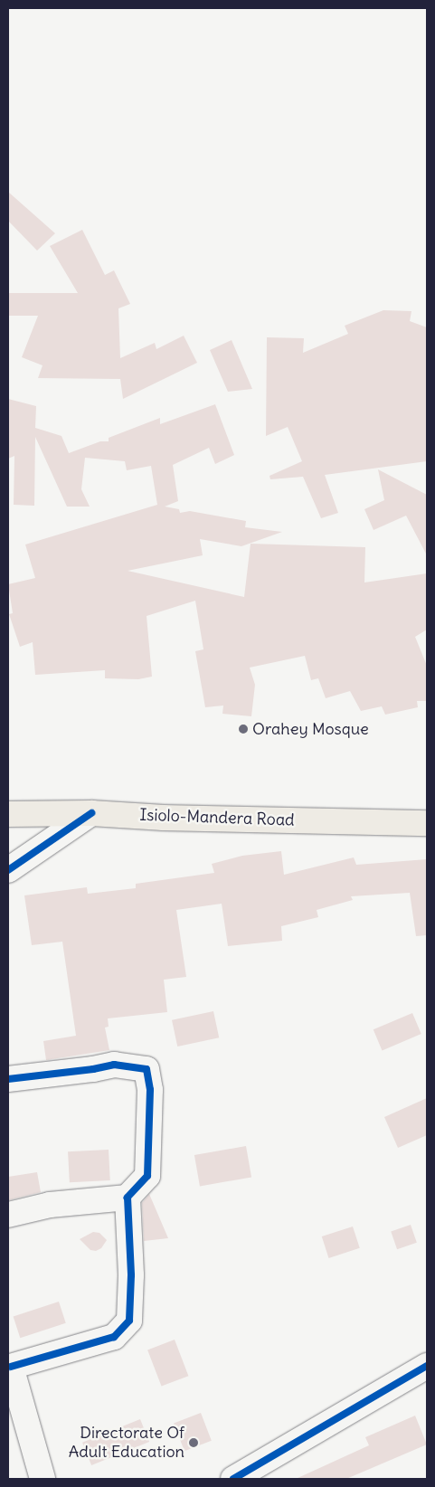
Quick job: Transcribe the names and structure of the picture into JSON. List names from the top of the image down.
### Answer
{
  "streets": {
    "highway": ["Isiolo-Mandera Road"]
  },
  "places": ["Orahey Mosque", "Directorate Of Adult Education"]
}
